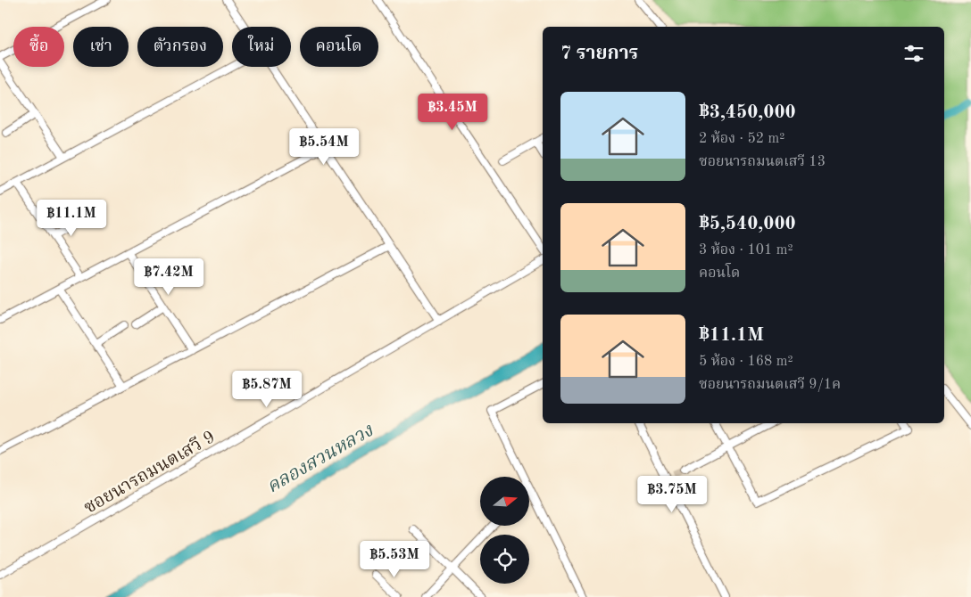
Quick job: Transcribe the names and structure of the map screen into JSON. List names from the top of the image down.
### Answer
{
  "streets": {
    "street": ["ซอยนารถมนตเสวี 9"]
  },
  "water": ["คลองสวนหลวง"],
  "north": "right",
  "page": {
    "chip": [
      "ซื้อ",
      "เช่า",
      "ตัวกรอง",
      "ใหม่",
      "คอนโด"
    ],
    "heading": "7 รายการ",
    "list": [
      {
        "name": "฿3,450,000",
        "note": "2 ห้อง · 52 m² · ซอยนารถมนตเสวี 13"
      },
      {
        "name": "฿5,540,000",
        "note": "3 ห้อง · 101 m² · คอนโด"
      },
      {
        "name": "฿11.1M",
        "note": "5 ห้อง · 168 m² · ซอยนารถมนตเสวี 9/1ค"
      }
    ],
    "price": [
      "฿3.45M",
      "฿5.54M",
      "฿11.1M",
      "฿7.42M",
      "฿5.87M",
      "฿3.75M",
      "฿5.53M"
    ]
  }
}
